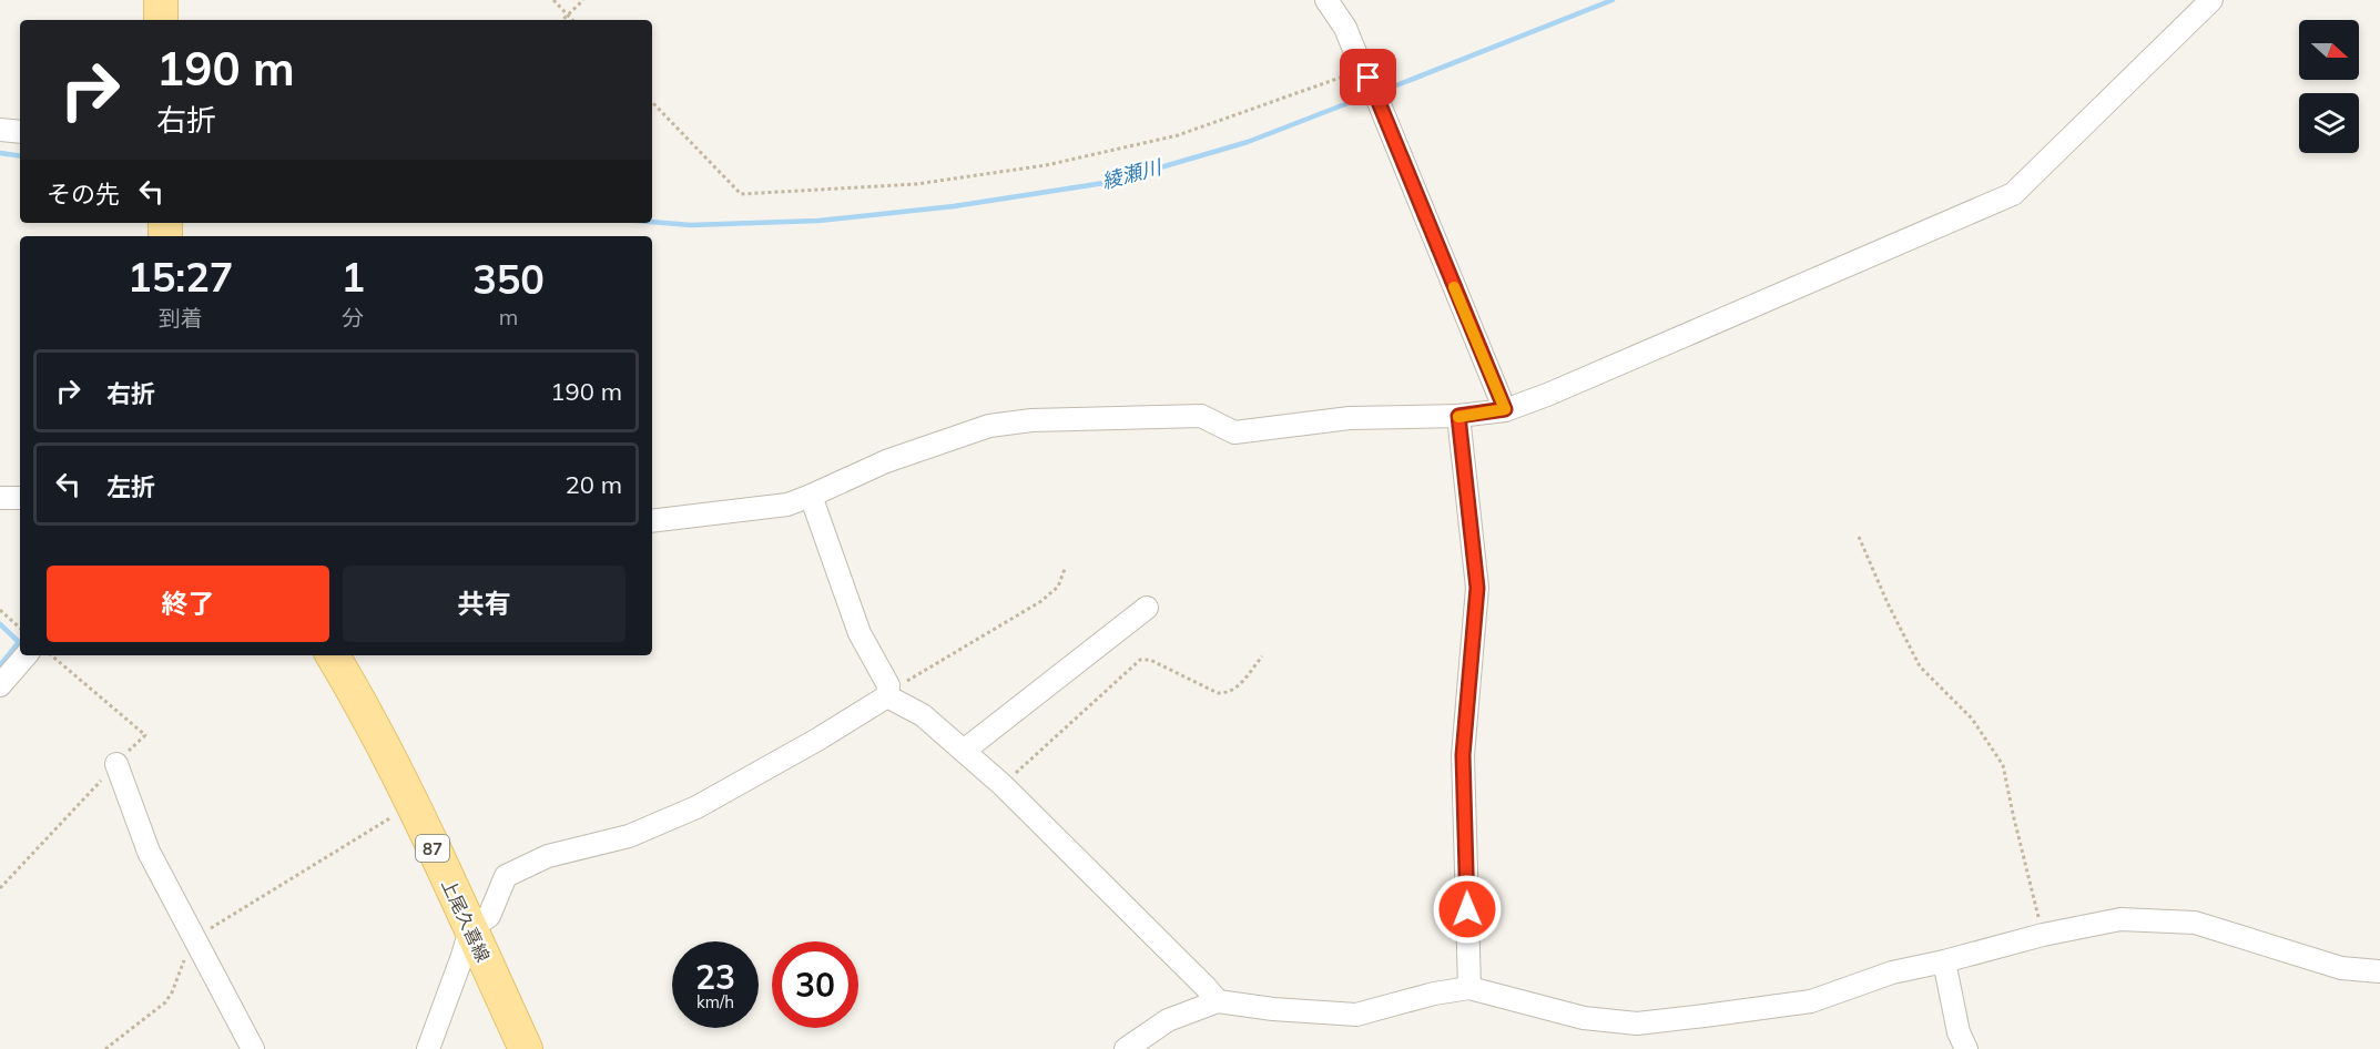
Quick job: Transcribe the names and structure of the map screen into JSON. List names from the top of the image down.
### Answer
{
  "streets": {
    "main road": ["87", "上尾久喜線"]
  },
  "water": ["綾瀬川"],
  "north": "right",
  "page": {
    "turn": ["190 m", "右折"],
    "then": "その先",
    "eta": [
      "15:27",
      "到着",
      "1",
      "分",
      "350",
      "m"
    ],
    "list": [
      {
        "name": "右折",
        "value": "190 m"
      },
      {
        "name": "左折",
        "value": "20 m"
      }
    ],
    "buttons": ["終了", "共有"],
    "speed": "23 km/h",
    "limit": "30"
  }
}
